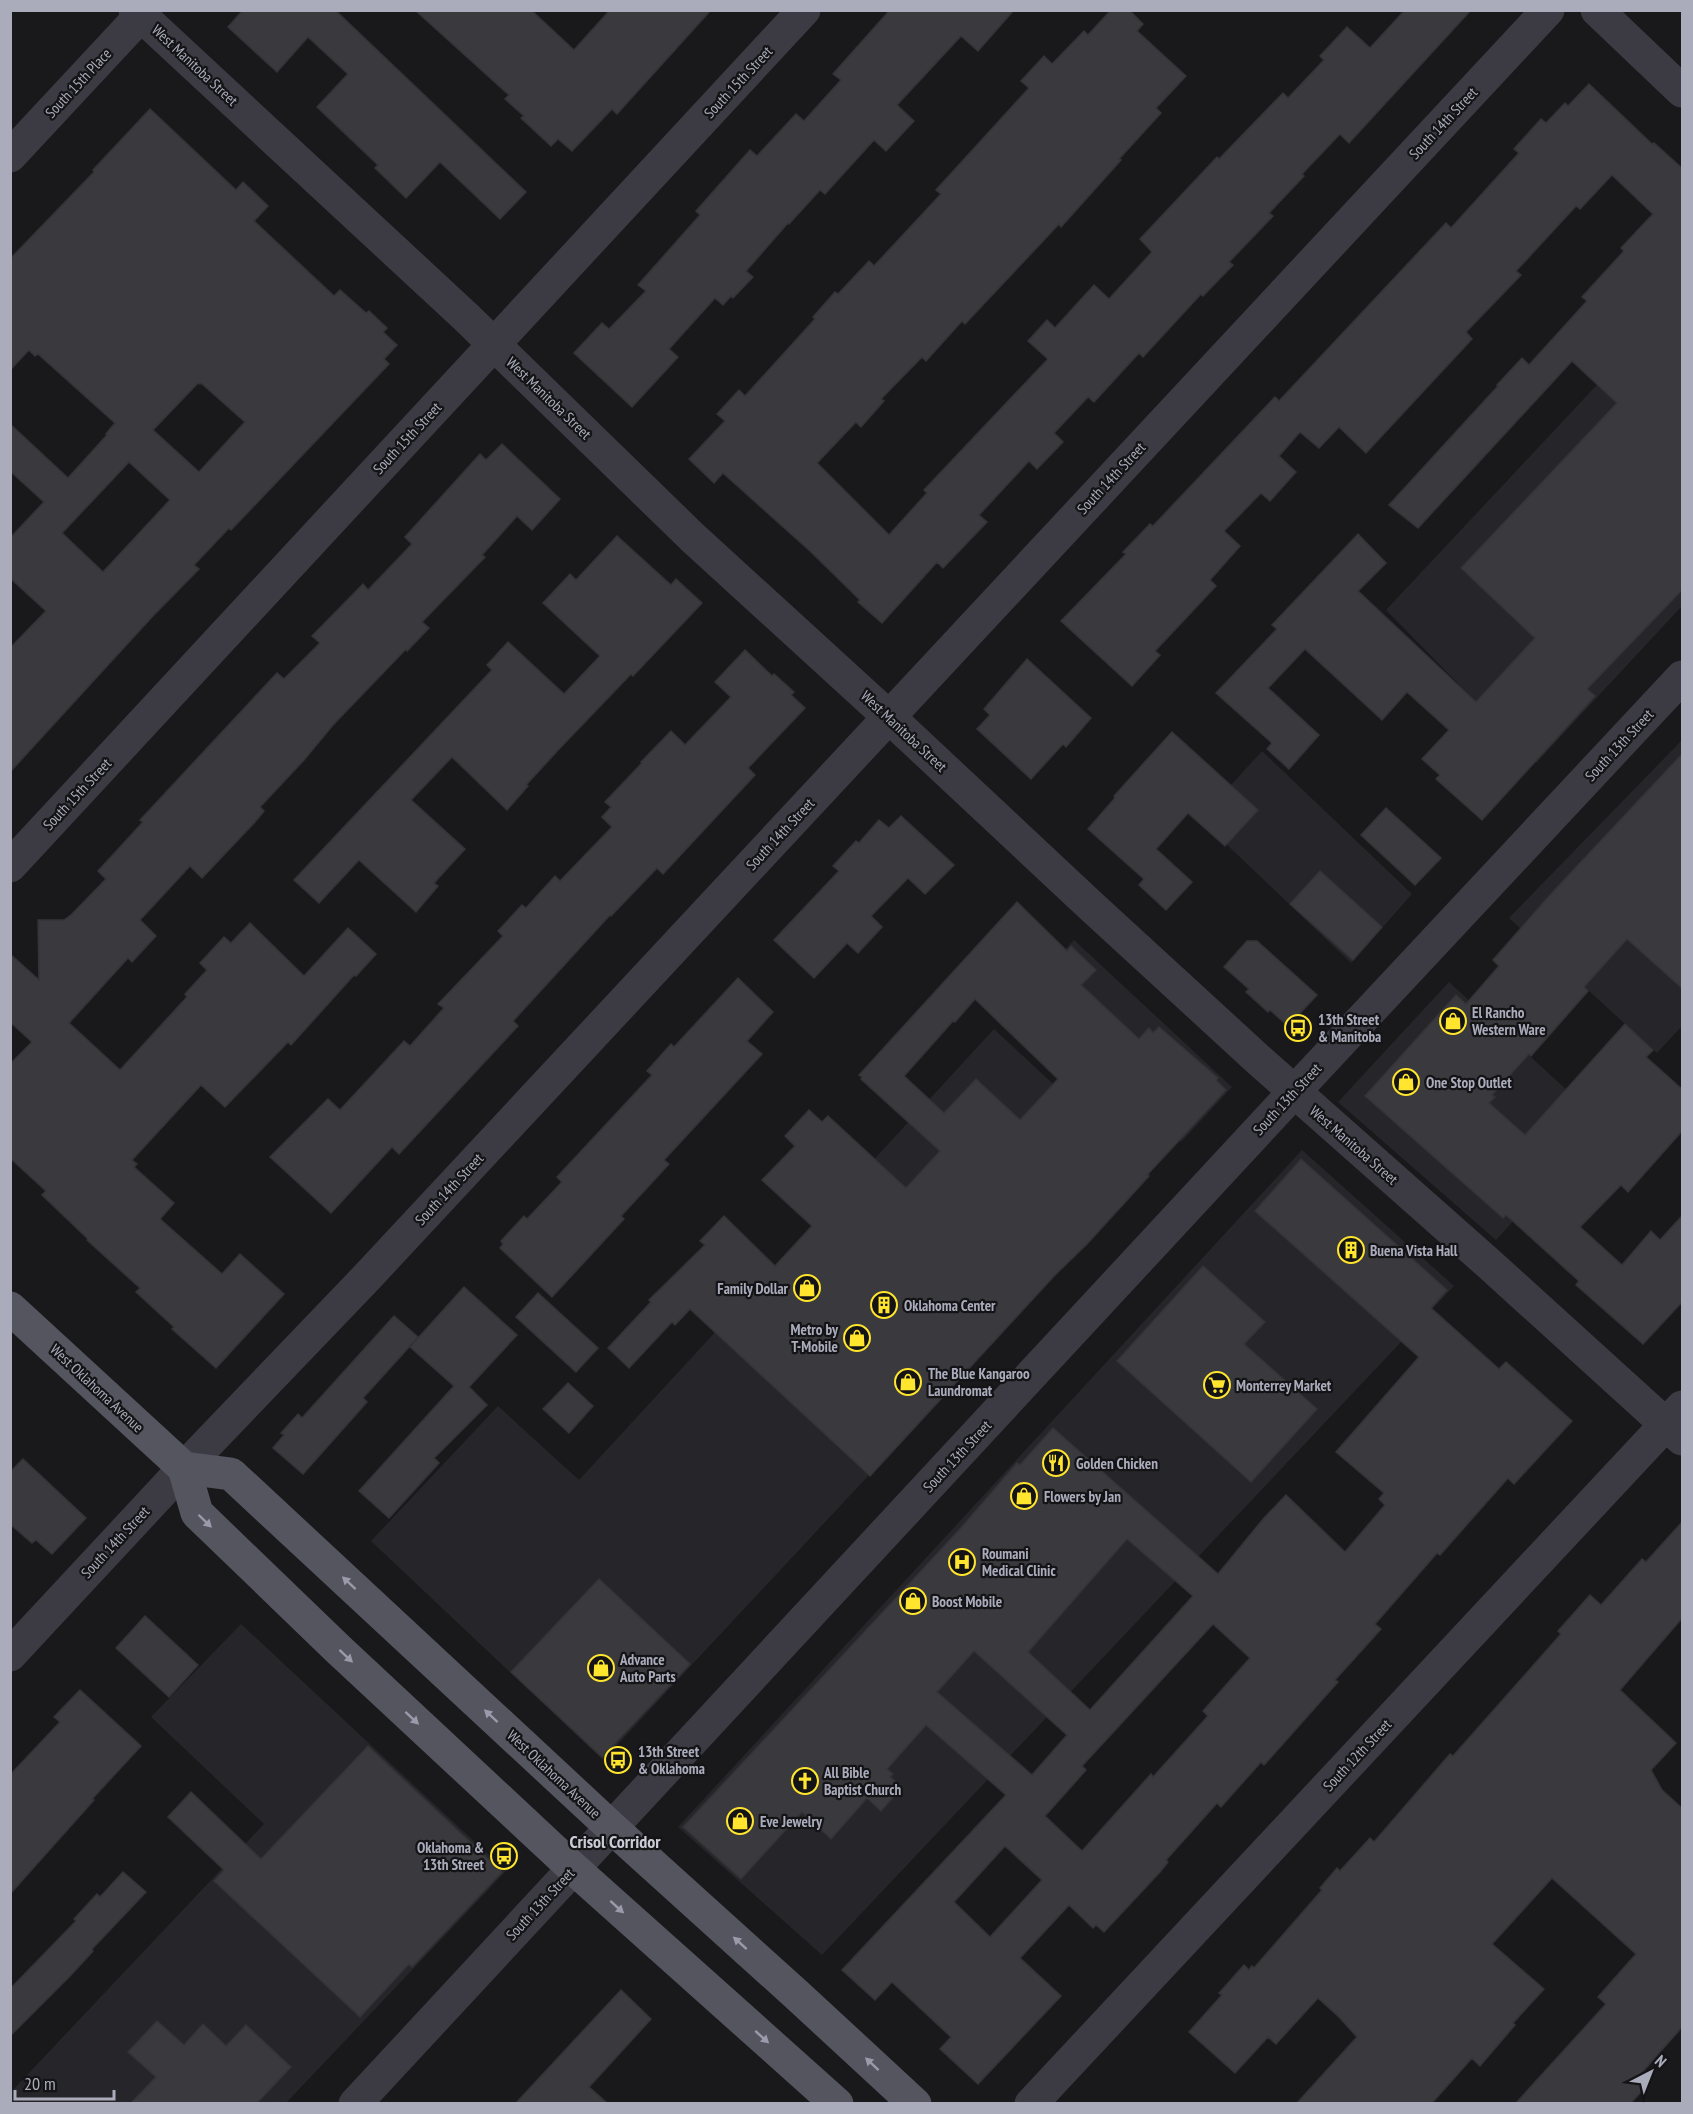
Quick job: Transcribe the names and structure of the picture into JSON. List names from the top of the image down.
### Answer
{
  "streets": {
    "main road": ["West Oklahoma Avenue"],
    "street": [
      "West Manitoba Street",
      "South 15th Street",
      "South 15th Place",
      "South 14th Street",
      "South 13th Street",
      "South 12th Street"
    ]
  },
  "crossings": [
    ["West Manitoba Street", "South 15th Street"],
    ["West Manitoba Street", "South 15th Place"],
    ["West Manitoba Street", "South 14th Street"],
    ["West Manitoba Street", "South 13th Street"],
    ["West Manitoba Street", "South 12th Street"],
    ["South 14th Street", "West Oklahoma Avenue"],
    ["South 13th Street", "West Oklahoma Avenue"]
  ],
  "districts": ["Crisol Corridor"],
  "places": {
    "shop": [
      "El Rancho Western Ware",
      "One Stop Outlet",
      "Family Dollar",
      "Metro by T-Mobile",
      "The Blue Kangaroo Laundromat",
      "Flowers by Jan",
      "Boost Mobile",
      "Advance Auto Parts",
      "Eve Jewelry"
    ],
    "bus stop": ["13th Street & Manitoba", "13th Street & Oklahoma", "Oklahoma & 13th Street"],
    "building": ["Buena Vista Hall", "Oklahoma Center"],
    "supermarket": ["Monterrey Market"],
    "restaurant": ["Golden Chicken"],
    "hospital": ["Roumani Medical Clinic"],
    "church": ["All Bible Baptist Church"]
  },
  "scale_bar": "20 m",
  "north": "top right"
}
